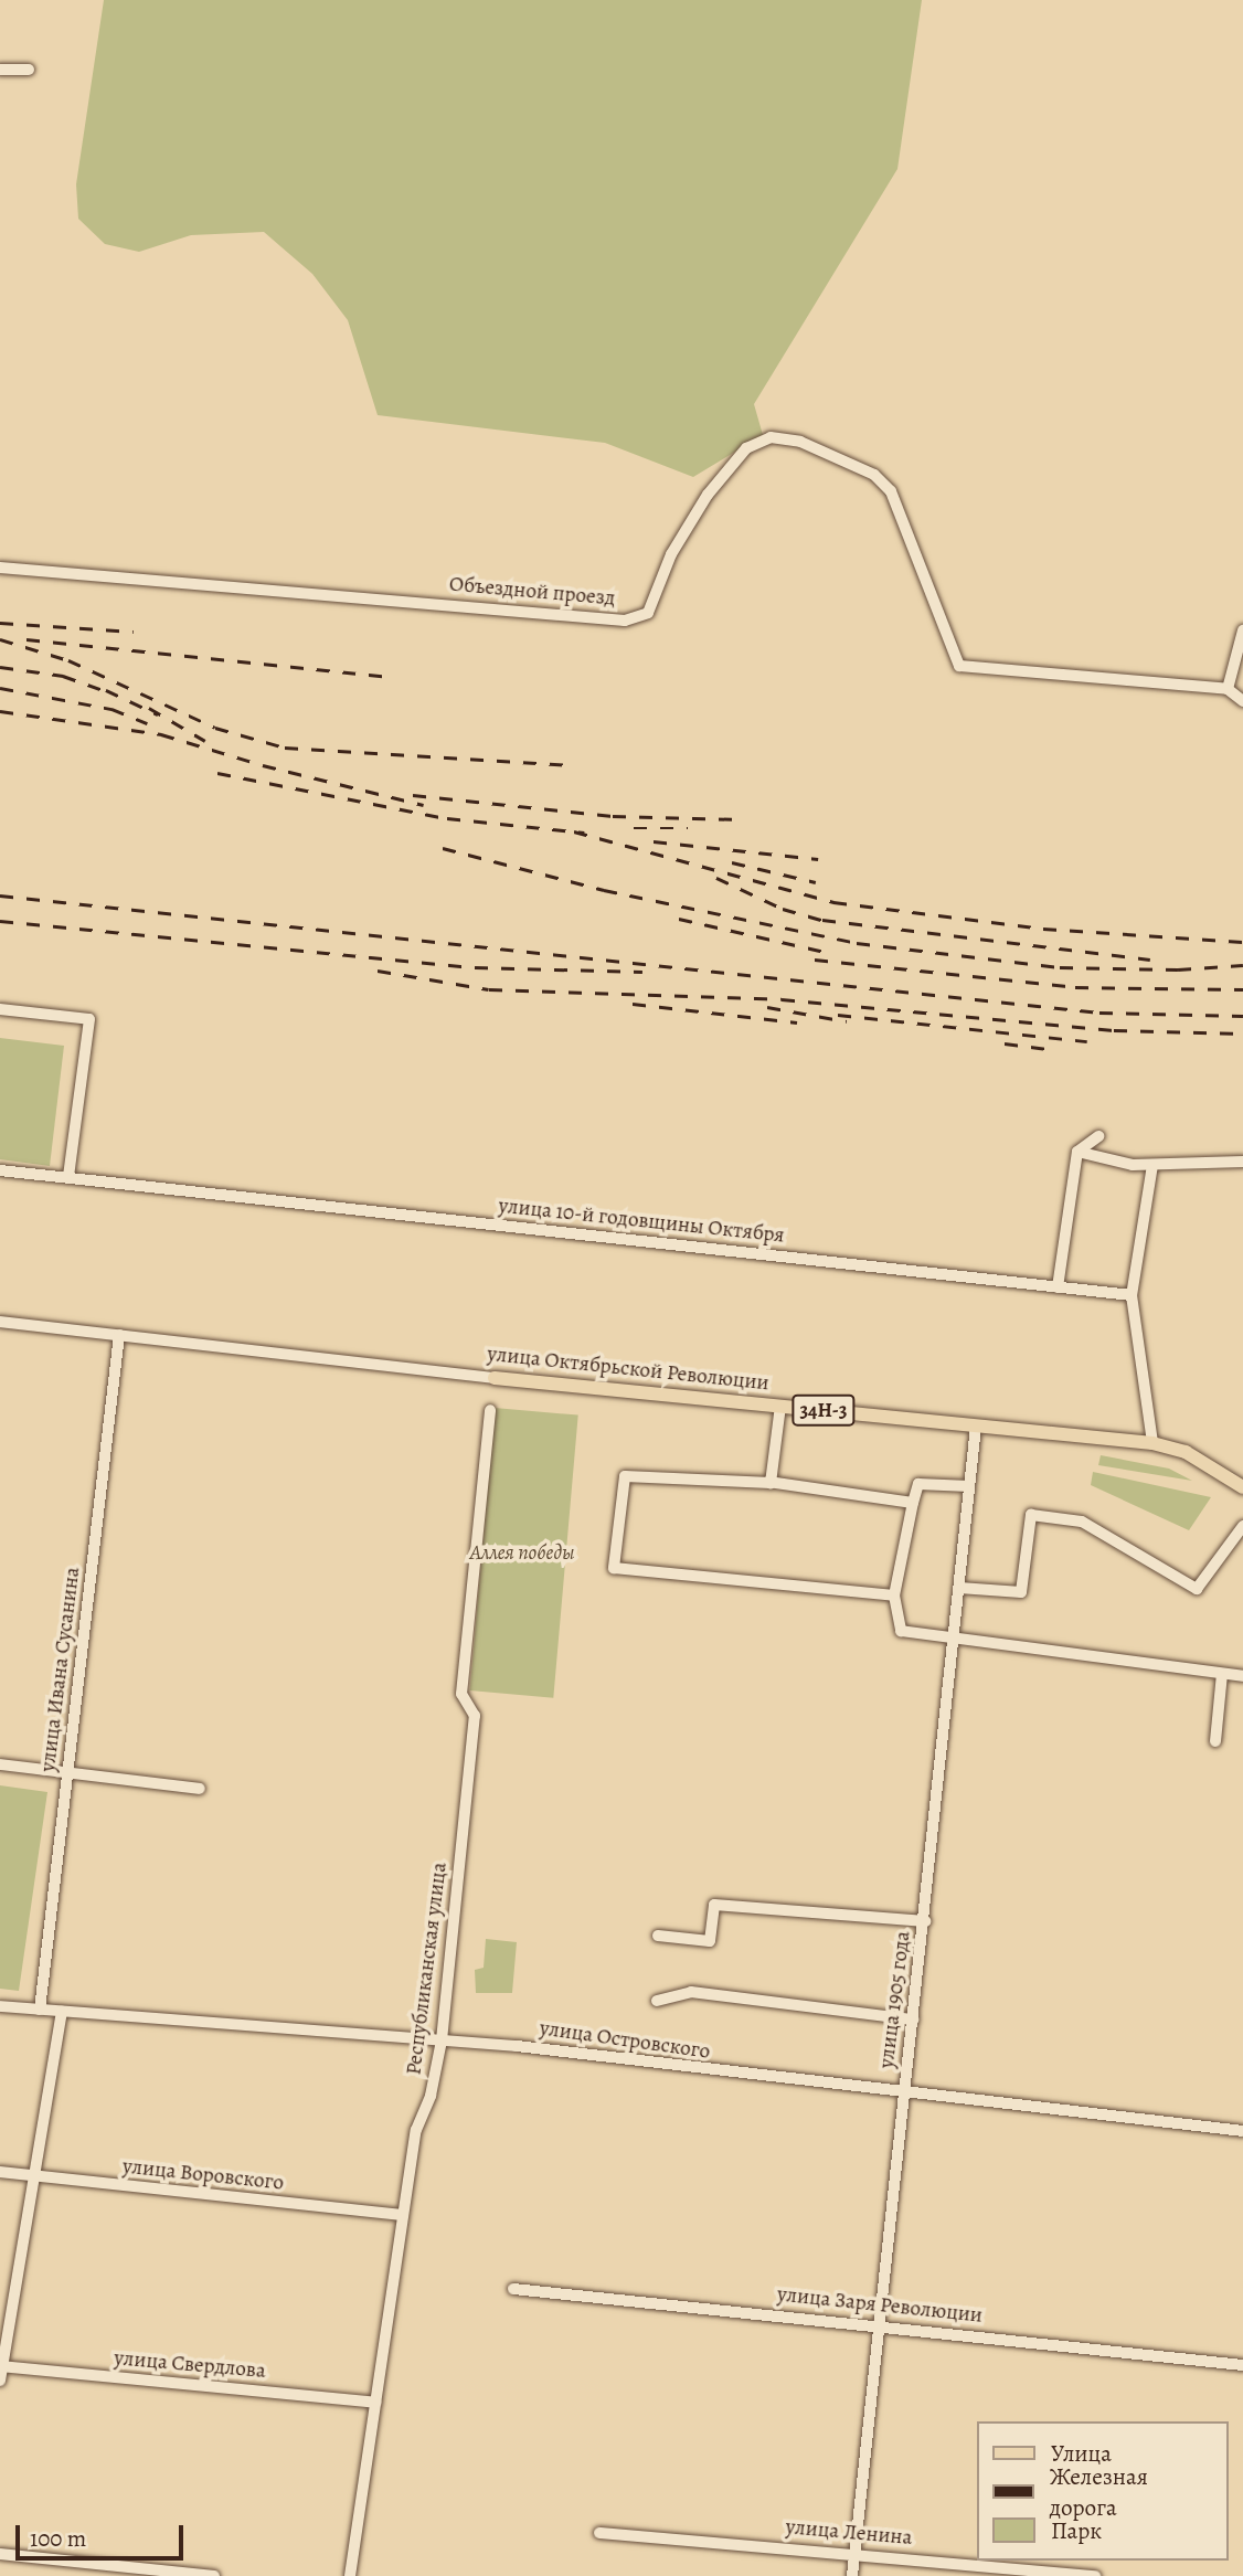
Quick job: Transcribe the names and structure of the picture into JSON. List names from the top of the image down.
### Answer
{
  "streets": {
    "main road": ["улица Октябрьской Революции", "34Н-3"],
    "street": [
      "Объездной проезд",
      "улица 10-й годовщины Октября",
      "улица Ивана Сусанина",
      "Республиканская улица",
      "улица 1905 года",
      "улица Островского",
      "улица Воровского",
      "улица Заря Революции",
      "улица Свердлова",
      "улица Ленина"
    ]
  },
  "crossings": [
    ["улица Октябрьской Революции", "улица Ивана Сусанина"],
    ["улица Октябрьской Революции", "улица 1905 года"],
    ["улица Ивана Сусанина", "улица Островского"],
    ["Республиканская улица", "улица Островского"],
    ["Республиканская улица", "улица Воровского"],
    ["Республиканская улица", "улица Свердлова"],
    ["улица 1905 года", "улица Островского"],
    ["улица 1905 года", "улица Заря Революции"],
    ["улица 1905 года", "улица Ленина"]
  ],
  "parks": ["Аллея победы"],
  "legend": ["Улица", "Железная дорога", "Парк"],
  "scale_bar": "100 m"
}
